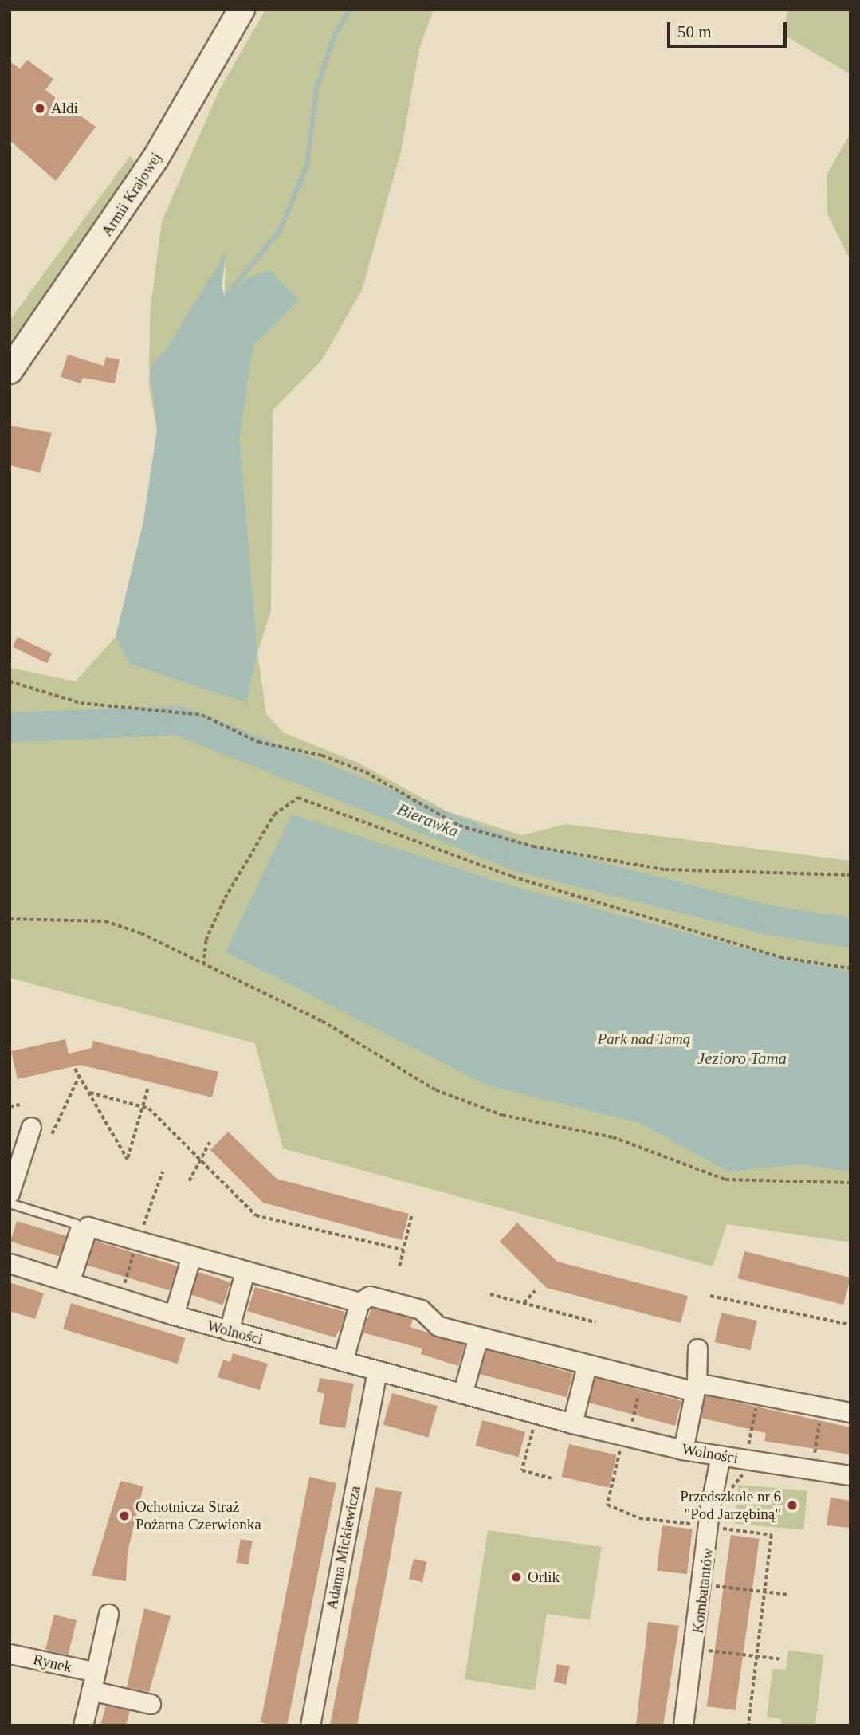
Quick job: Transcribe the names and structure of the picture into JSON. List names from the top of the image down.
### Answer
{
  "streets": {
    "street": [
      "Armii Krajowej",
      "Wolności",
      "Adama Mickiewicza",
      "Kombatantów",
      "Rynek"
    ]
  },
  "crossings": [
    ["Wolności", "Adama Mickiewicza"],
    ["Wolności", "Kombatantów"]
  ],
  "water": ["Bierawka", "Jezioro Tama"],
  "parks": ["Park nad Tamą"],
  "places": [
    "Aldi",
    "Przedszkole nr 6 \"Pod Jarzębiną\"",
    "Ochotnicza Straż Pożarna Czerwionka",
    "Orlik"
  ],
  "scale_bar": "50 m"
}
